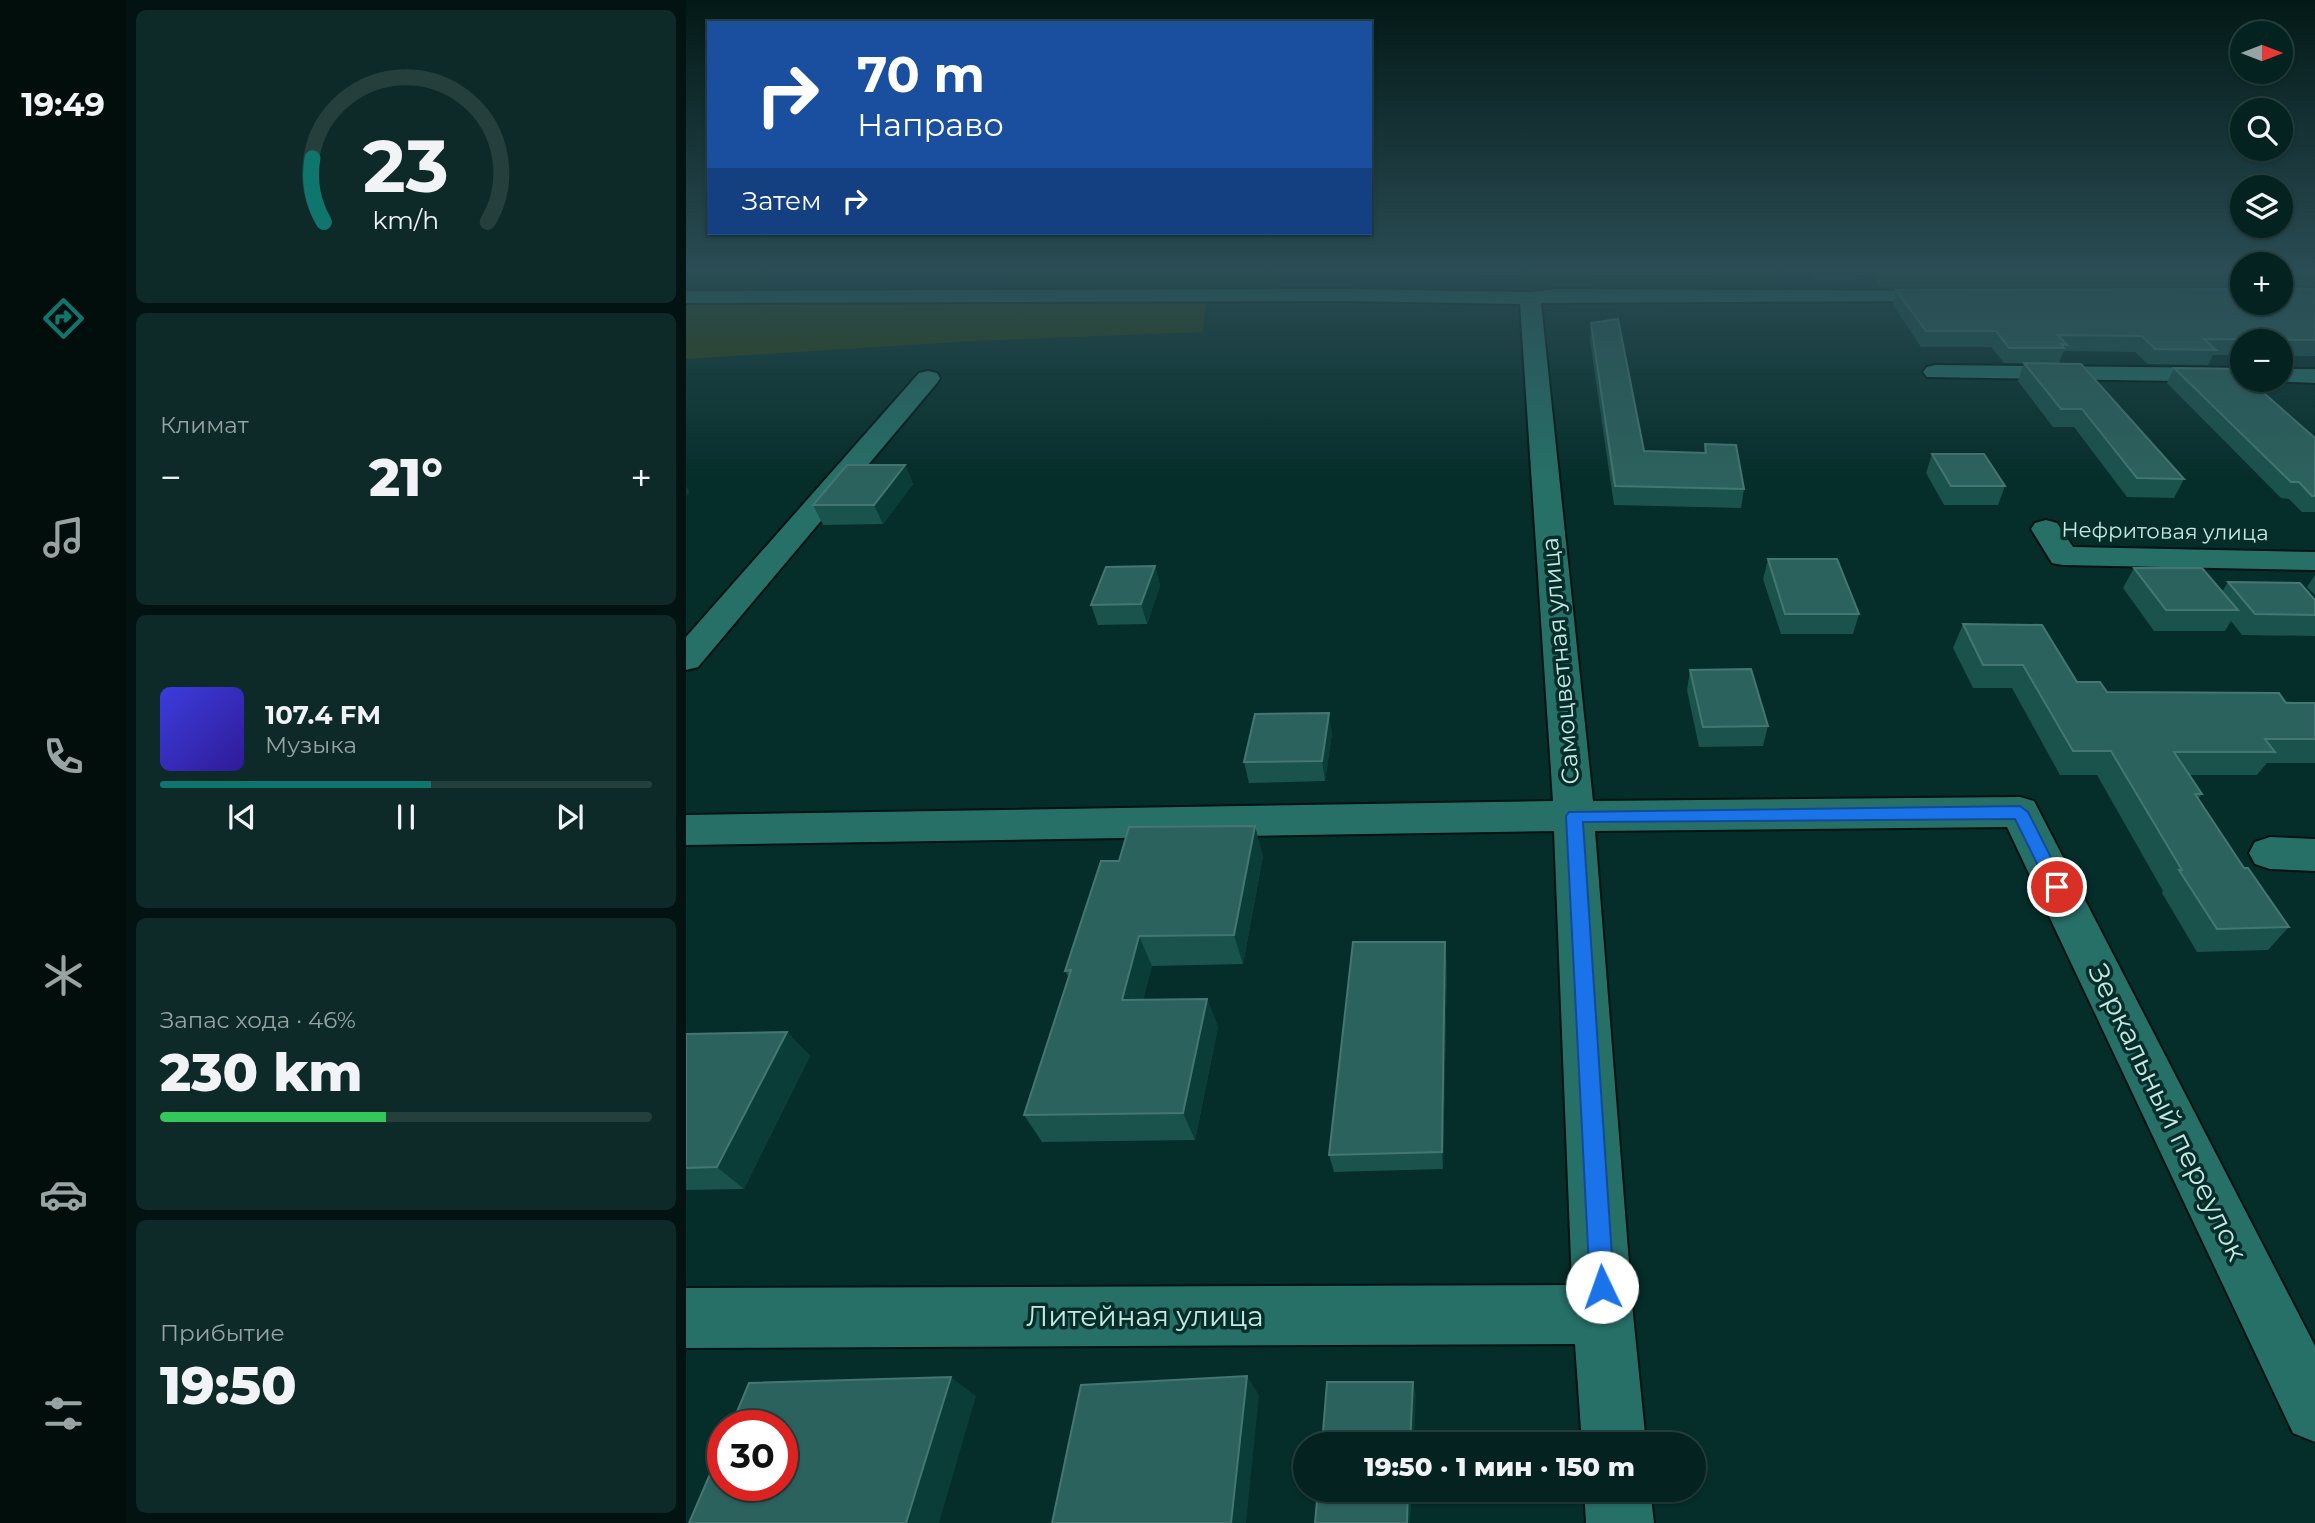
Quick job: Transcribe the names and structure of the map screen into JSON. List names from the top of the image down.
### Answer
{
  "streets": {
    "street": [
      "Нефритовая улица",
      "Самоцветная улица",
      "Зеркальный переулок",
      "Литейная улица"
    ]
  },
  "crossings": [
    ["Самоцветная улица", "Зеркальный переулок"],
    ["Самоцветная улица", "Литейная улица"]
  ],
  "north": "right",
  "page": {
    "tabs": "19:49",
    "map_buttons": ["+", "−"],
    "turn": ["70 m", "Направо"],
    "then": "Затем",
    "tile": [
      "Климат",
      ["Запас хода · 46%", "230 km"],
      ["Прибытие", "19:50"]
    ],
    "heat": ["−", "21°", "+"],
    "song": ["107.4 FM", "Музыка"],
    "limit": "30",
    "trip": "19:50 · 1 мин · 150 m",
    "gauge": ["23", "km/h"]
  }
}
